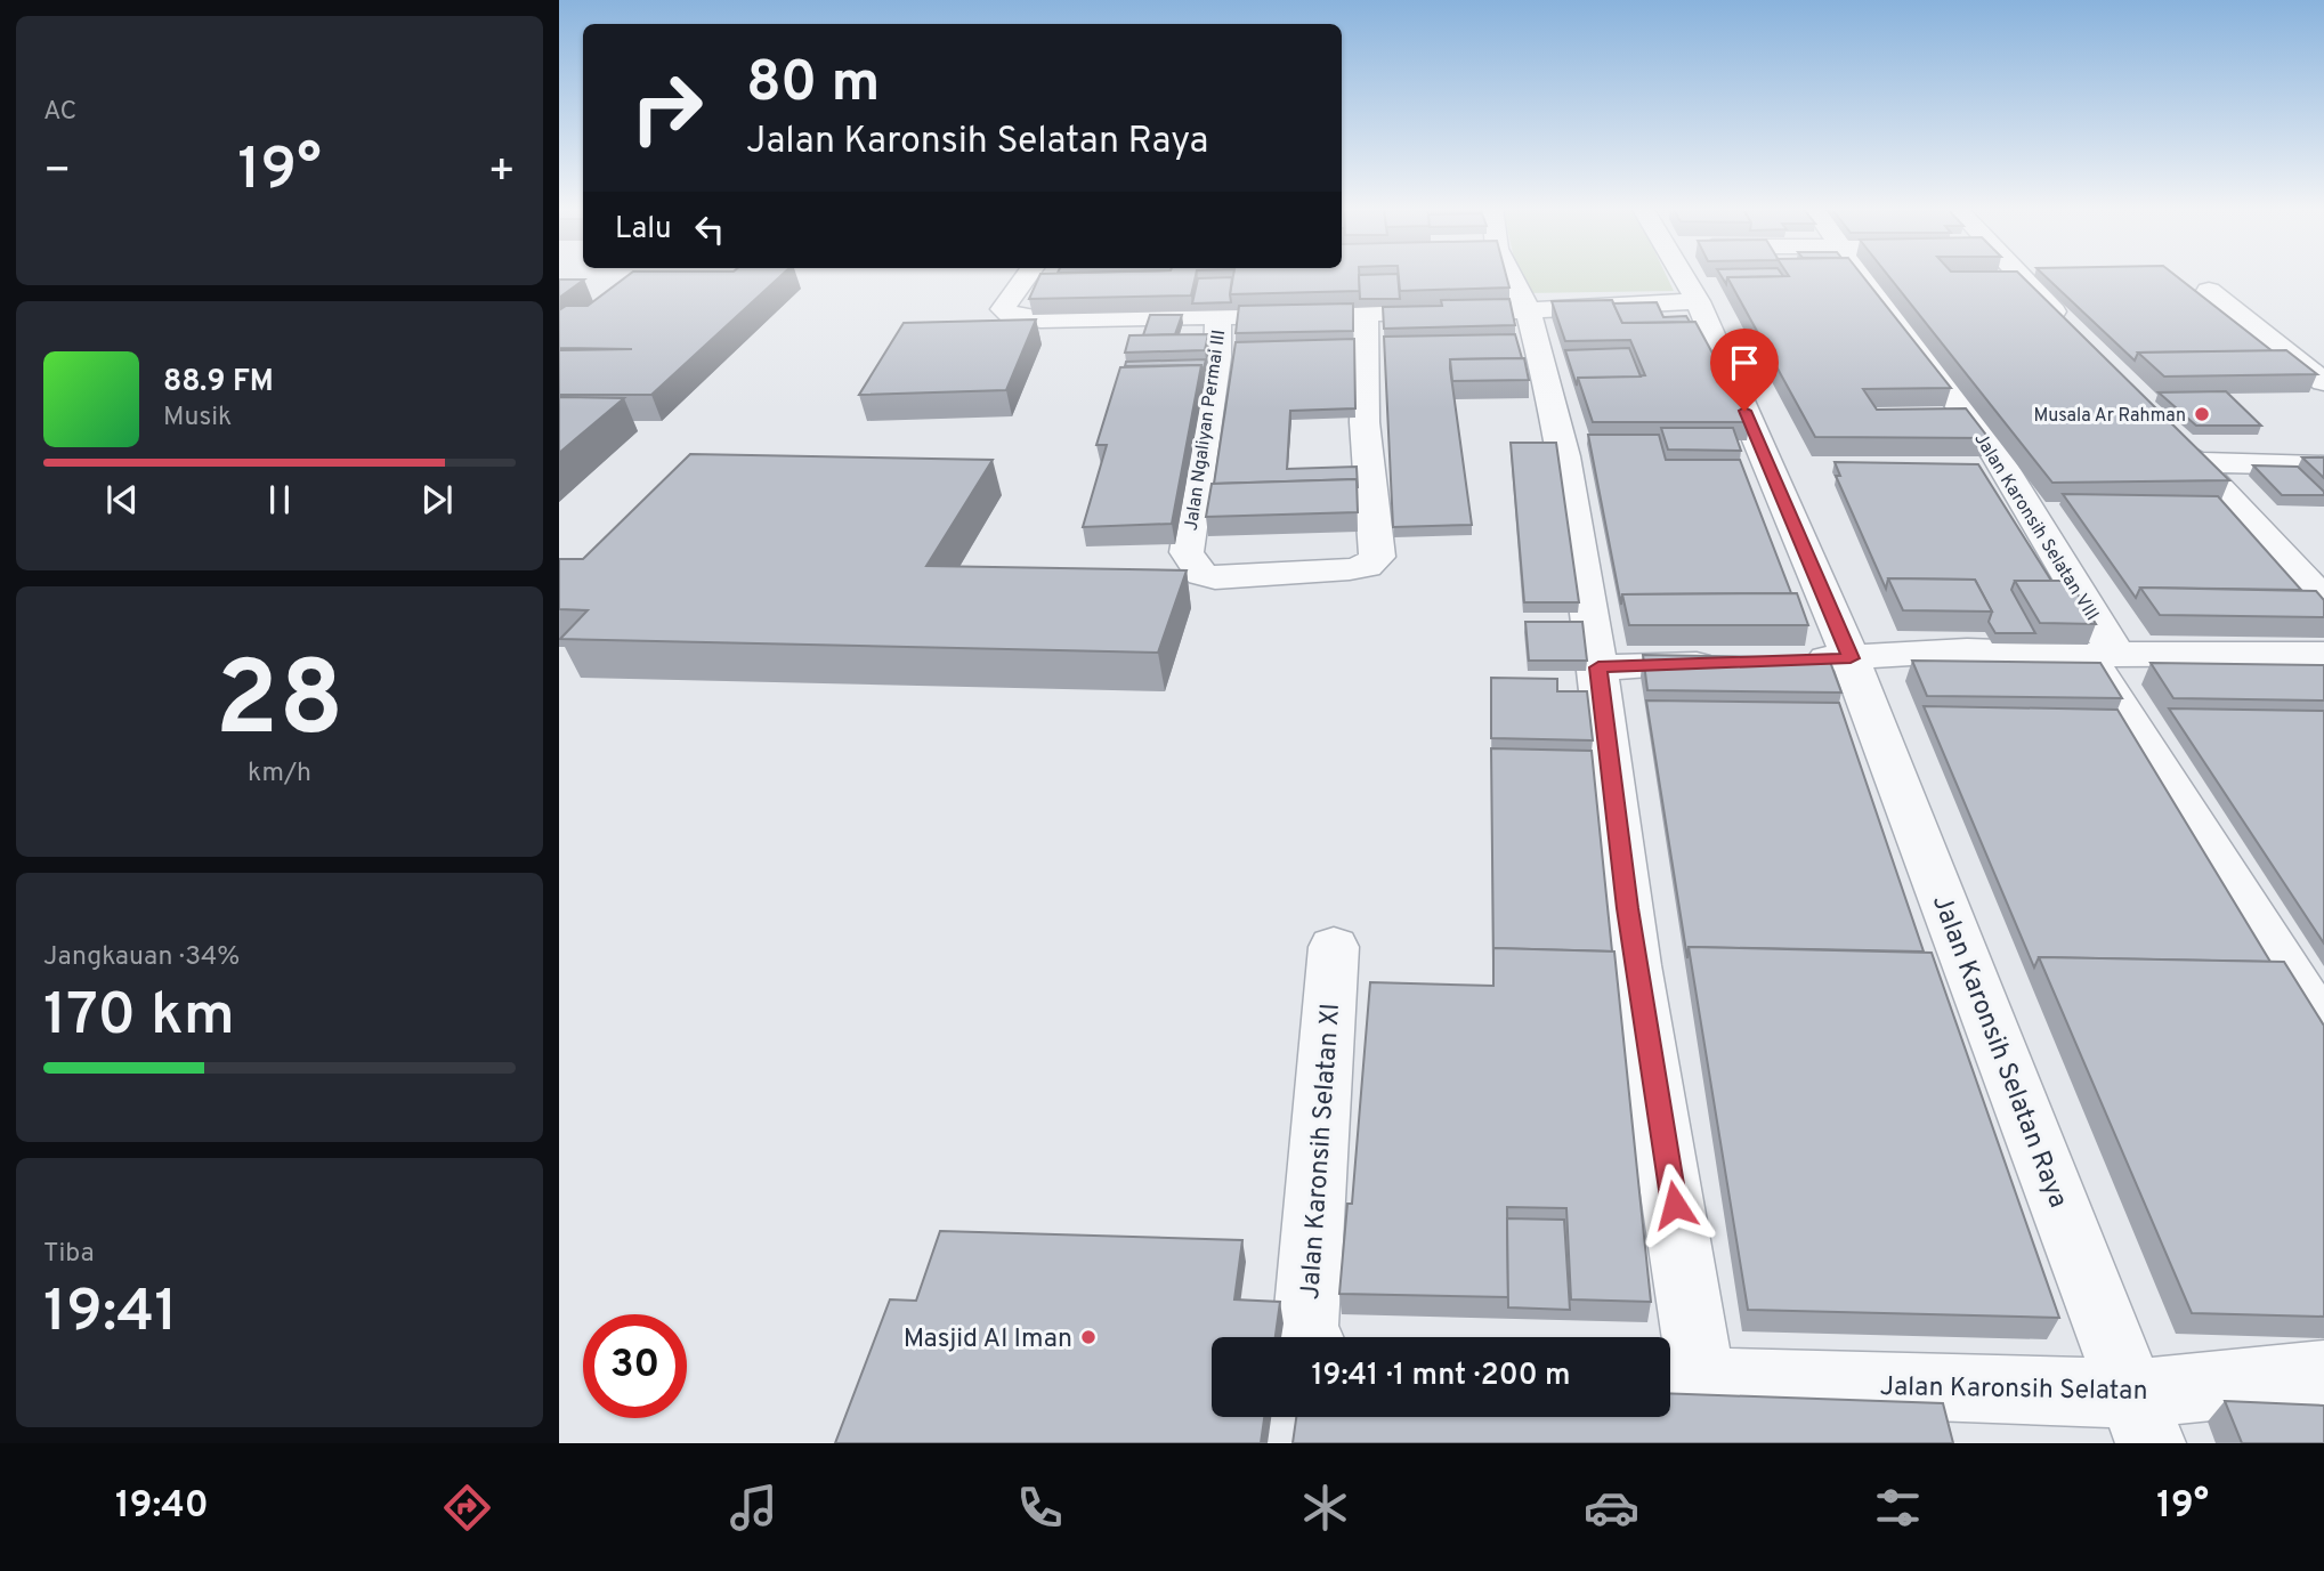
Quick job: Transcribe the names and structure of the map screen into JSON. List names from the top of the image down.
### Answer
{
  "streets": {
    "street": [
      "Jalan Ngaliyan Permai III",
      "Jalan Karonsih Selatan VIII",
      "Jalan Karonsih Selatan Raya",
      "Jalan Karonsih Selatan XI",
      "Jalan Karonsih Selatan"
    ]
  },
  "crossings": [
    ["Jalan Karonsih Selatan Raya", "Jalan Karonsih Selatan"]
  ],
  "places": ["Musala Ar Rahman", "Masjid Al Iman"],
  "page": {
    "tile": [
      "AC",
      ["28", "km/h"],
      ["Jangkauan · 34%", "170 km"],
      ["Tiba", "19:41"]
    ],
    "turn": ["80 m", "Jalan Karonsih Selatan Raya"],
    "heat": ["−", "19°", "+"],
    "then": "Lalu",
    "song": ["88.9 FM", "Musik"],
    "limit": "30",
    "trip": "19:41 · 1 mnt · 200 m",
    "tabs": ["19:40", "19°"]
  }
}
